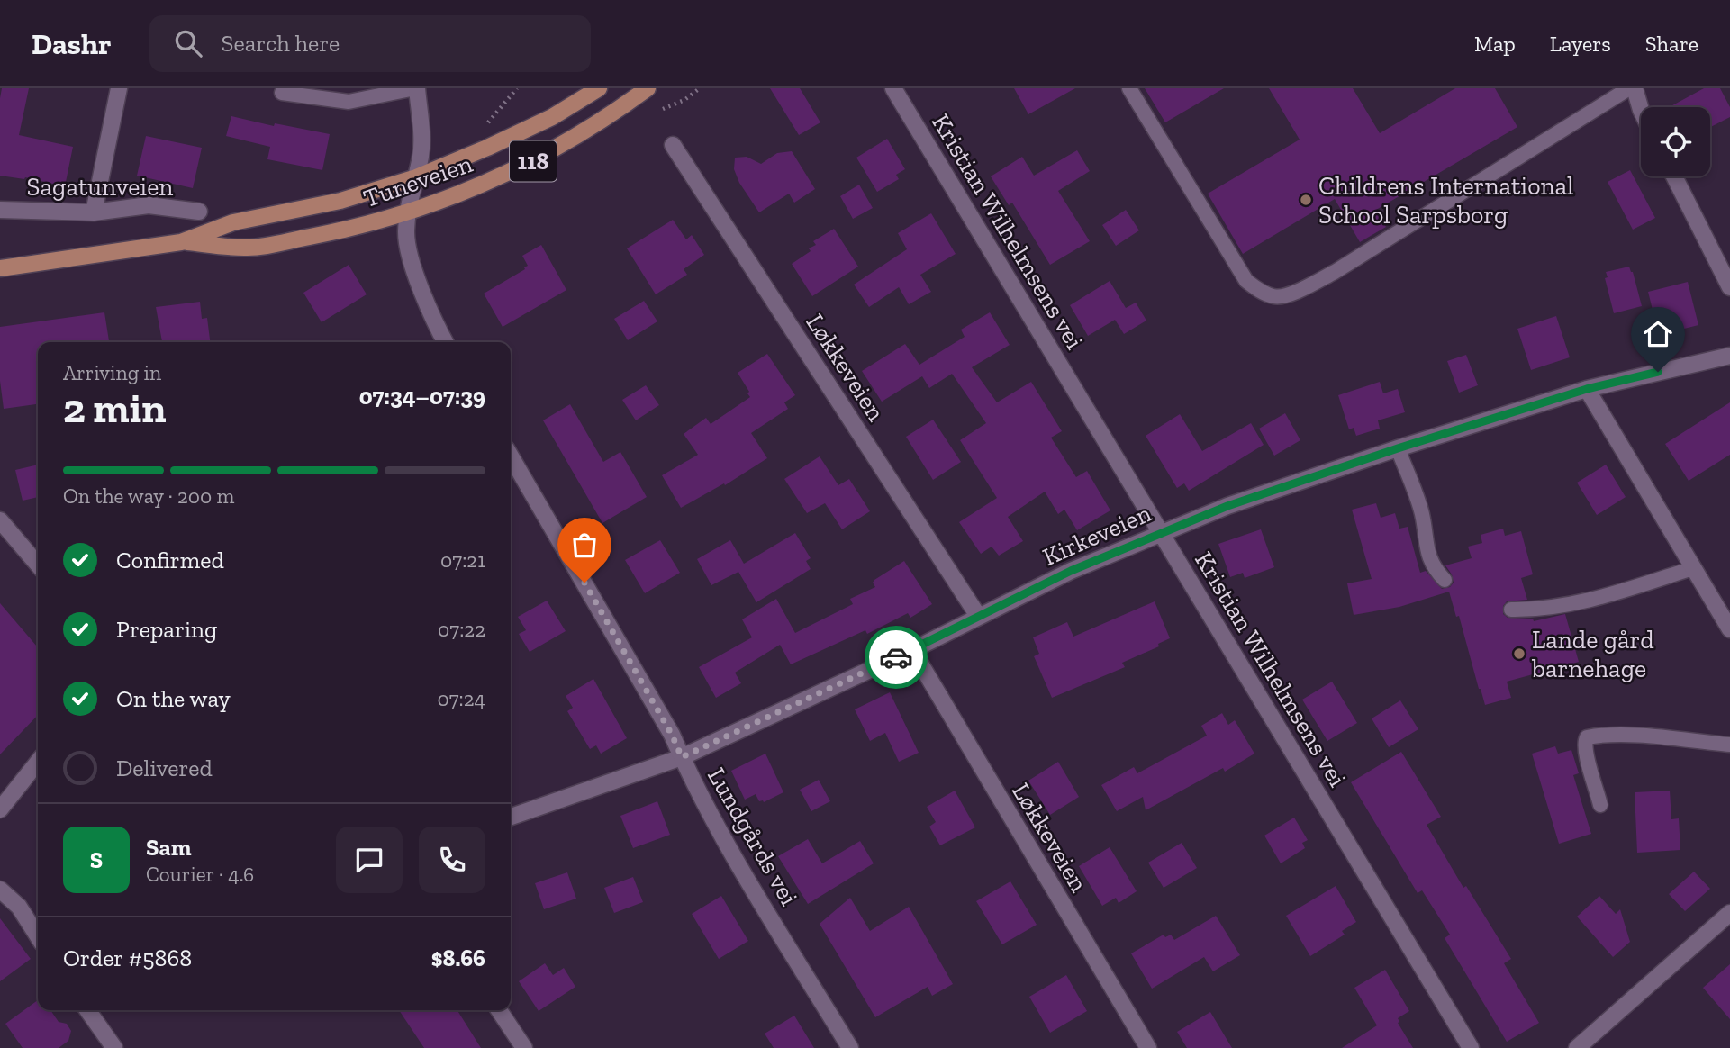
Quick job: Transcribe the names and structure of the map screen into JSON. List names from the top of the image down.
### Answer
{
  "streets": {
    "main road": ["118", "Tuneveien"],
    "street": [
      "Sagatunveien",
      "Kristian Wilhelmsens vei",
      "Løkkeveien",
      "Kirkeveien",
      "Lundgårds vei"
    ]
  },
  "crossings": [
    ["Kristian Wilhelmsens vei", "Kirkeveien"],
    ["Løkkeveien", "Kirkeveien"],
    ["Kirkeveien", "Lundgårds vei"]
  ],
  "places": ["Childrens International School Sarpsborg", "Lande gård barnehage"],
  "page": {
    "header": "Dashr",
    "search": "Search here",
    "nav": ["Map", "Layers", "Share"],
    "heading": ["2 min", "Arriving in", "07:34–07:39"],
    "panel": [
      "Sam",
      "Courier · 4.6",
      "Order #5868",
      "$8.66"
    ],
    "bar": "On the way · 200 m",
    "list": [
      ["Confirmed", "07:21"],
      ["Preparing", "07:22"],
      ["On the way", "07:24"],
      "Delivered"
    ],
    "round": "S"
  }
}
